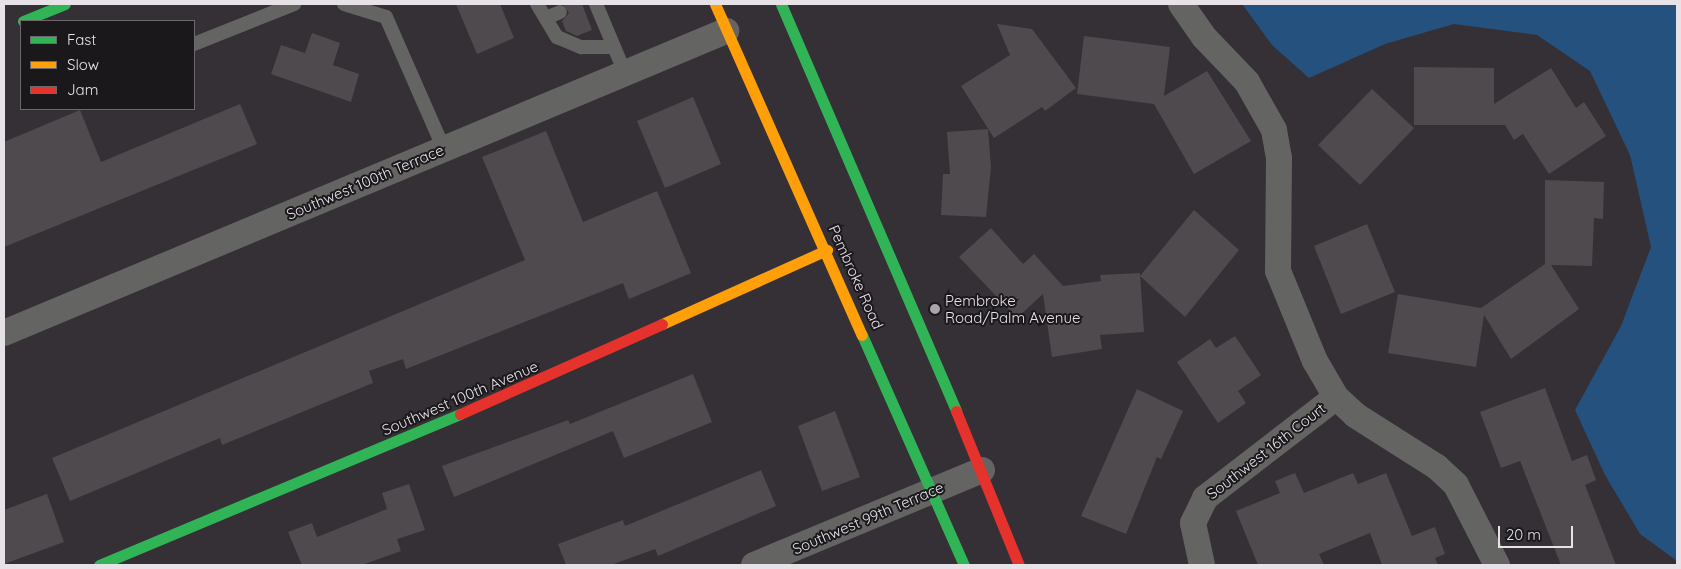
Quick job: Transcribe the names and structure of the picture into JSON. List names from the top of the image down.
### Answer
{
  "streets": {
    "main road": ["Pembroke Road", "Southwest 100th Avenue"],
    "street": ["Southwest 100th Terrace", "Southwest 16th Court", "Southwest 99th Terrace"]
  },
  "crossings": [
    ["Southwest 100th Terrace", "Pembroke Road"],
    ["Pembroke Road", "Southwest 100th Avenue"],
    ["Pembroke Road", "Southwest 99th Terrace"]
  ],
  "places": ["Pembroke Road/Palm Avenue"],
  "legend": ["Fast", "Slow", "Jam"],
  "scale_bar": "20 m"
}
